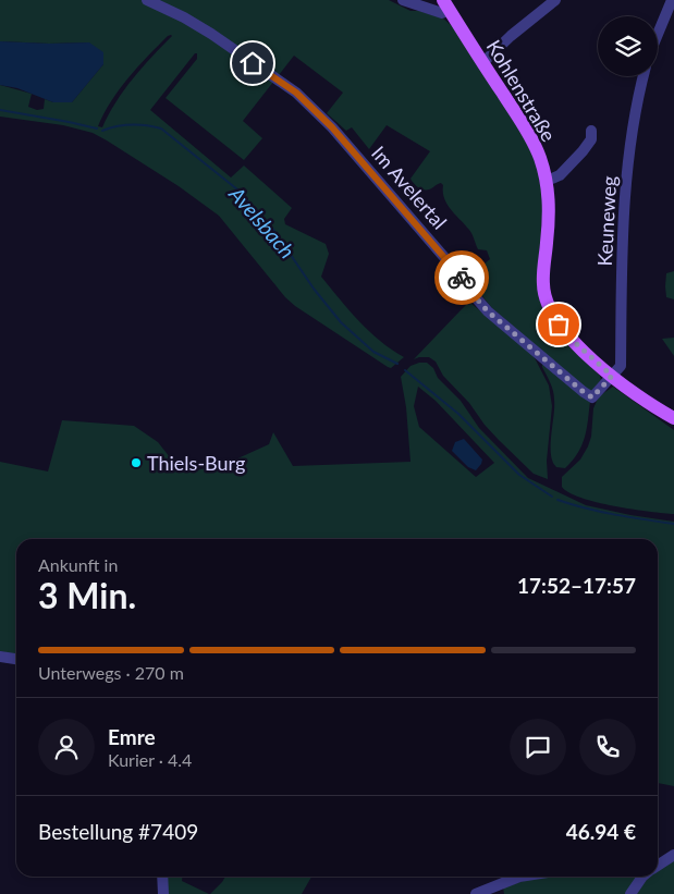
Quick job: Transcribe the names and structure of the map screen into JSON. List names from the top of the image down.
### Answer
{
  "streets": {
    "main road": ["Kohlenstraße"],
    "street": ["Im Avelertal", "Keuneweg"]
  },
  "crossings": [
    ["Kohlenstraße", "Im Avelertal"],
    ["Kohlenstraße", "Keuneweg"],
    ["Im Avelertal", "Keuneweg"]
  ],
  "water": ["Avelsbach"],
  "places": ["Thiels-Burg"],
  "page": {
    "heading": ["3 Min.", "Ankunft in", "17:52–17:57"],
    "panel": [
      "Emre",
      "Kurier · 4.4",
      "Bestellung #7409",
      "46.94 €"
    ],
    "bar": "Unterwegs · 270 m"
  }
}
